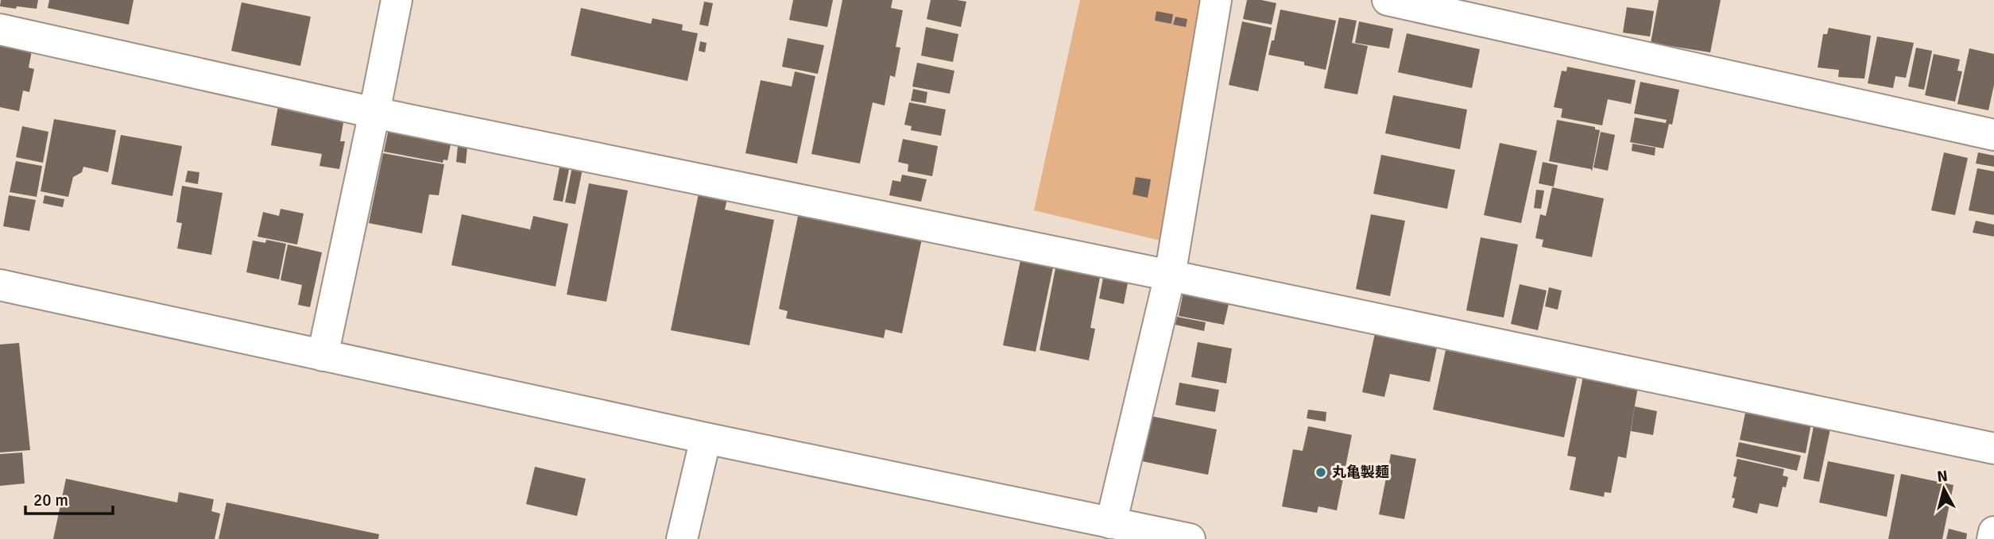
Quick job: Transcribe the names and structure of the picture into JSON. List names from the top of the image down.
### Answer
{
  "places": ["丸亀製麺"],
  "scale_bar": "20 m",
  "north": "top"
}
